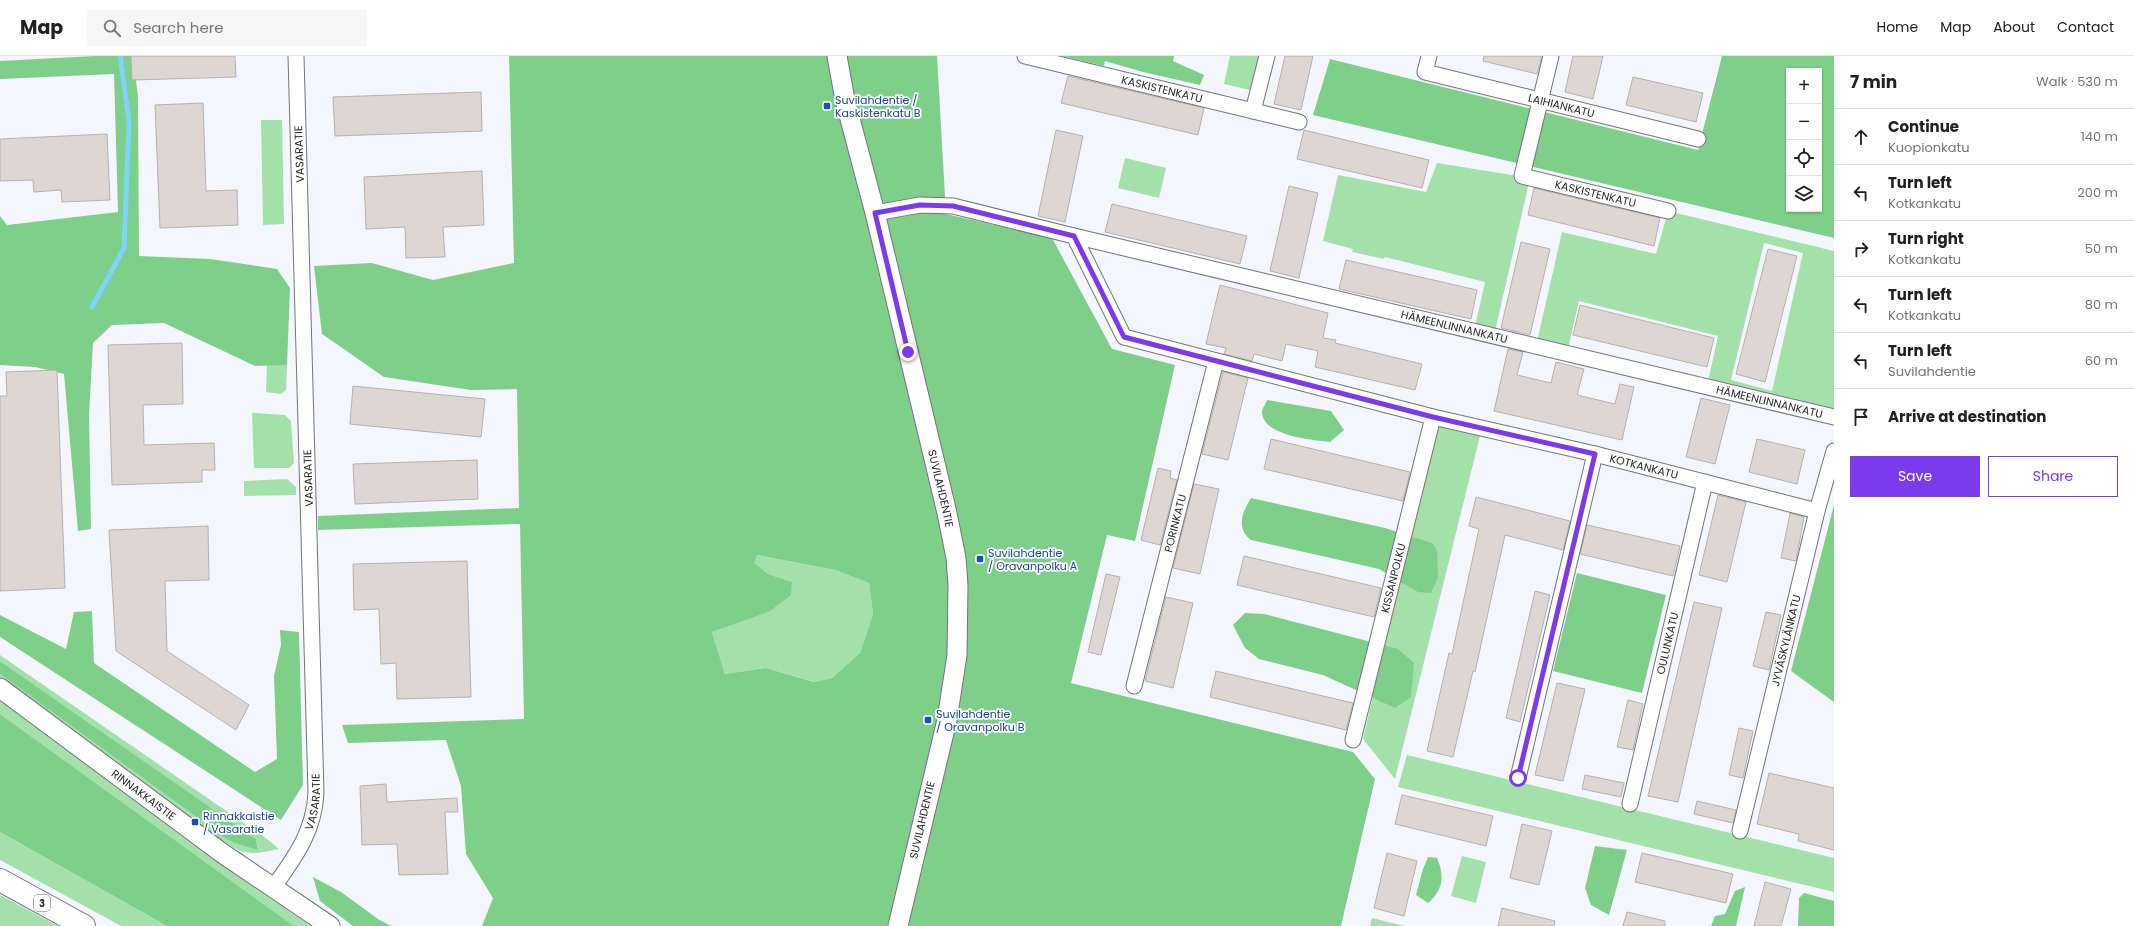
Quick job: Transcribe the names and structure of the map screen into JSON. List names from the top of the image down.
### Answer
{
  "streets": {
    "highway": ["3"],
    "street": [
      "KASKISTENKATU",
      "LAIHIANKATU",
      "VASARATIE",
      "HÄMEENLINNANKATU",
      "KOTKANKATU",
      "SUVILAHDENTIE",
      "PORINKATU",
      "KISSANPOLKU",
      "JYVÄSKYLÄNKATU",
      "OULUNKATU",
      "RINNAKKAISTIE"
    ]
  },
  "crossings": [
    ["KASKISTENKATU", "LAIHIANKATU"],
    ["VASARATIE", "RINNAKKAISTIE"],
    ["HÄMEENLINNANKATU", "KOTKANKATU"],
    ["KOTKANKATU", "PORINKATU"],
    ["KOTKANKATU", "KISSANPOLKU"],
    ["KOTKANKATU", "JYVÄSKYLÄNKATU"],
    ["KOTKANKATU", "OULUNKATU"]
  ],
  "places": {
    "transit": [
      "Suvilahdentie / Kaskistenkatu B",
      "Suvilahdentie / Oravanpolku A",
      "Suvilahdentie / Oravanpolku B",
      "Rinnakkaistie / Vasaratie"
    ]
  },
  "page": {
    "header": "Map",
    "search": "Search here",
    "nav": [
      "Home",
      "Map",
      "About",
      "Contact"
    ],
    "heading": ["7 min", "Walk · 530 m"],
    "map_buttons": ["+", "−"],
    "list": [
      ["Continue", "Kuopionkatu", "140 m"],
      ["Turn left", "Kotkankatu", "200 m"],
      ["Turn right", "Kotkankatu", "50 m"],
      ["Turn left", "Kotkankatu", "80 m"],
      ["Turn left", "Suvilahdentie", "60 m"],
      "Arrive at destination"
    ],
    "buttons": ["Save", "Share"]
  }
}
